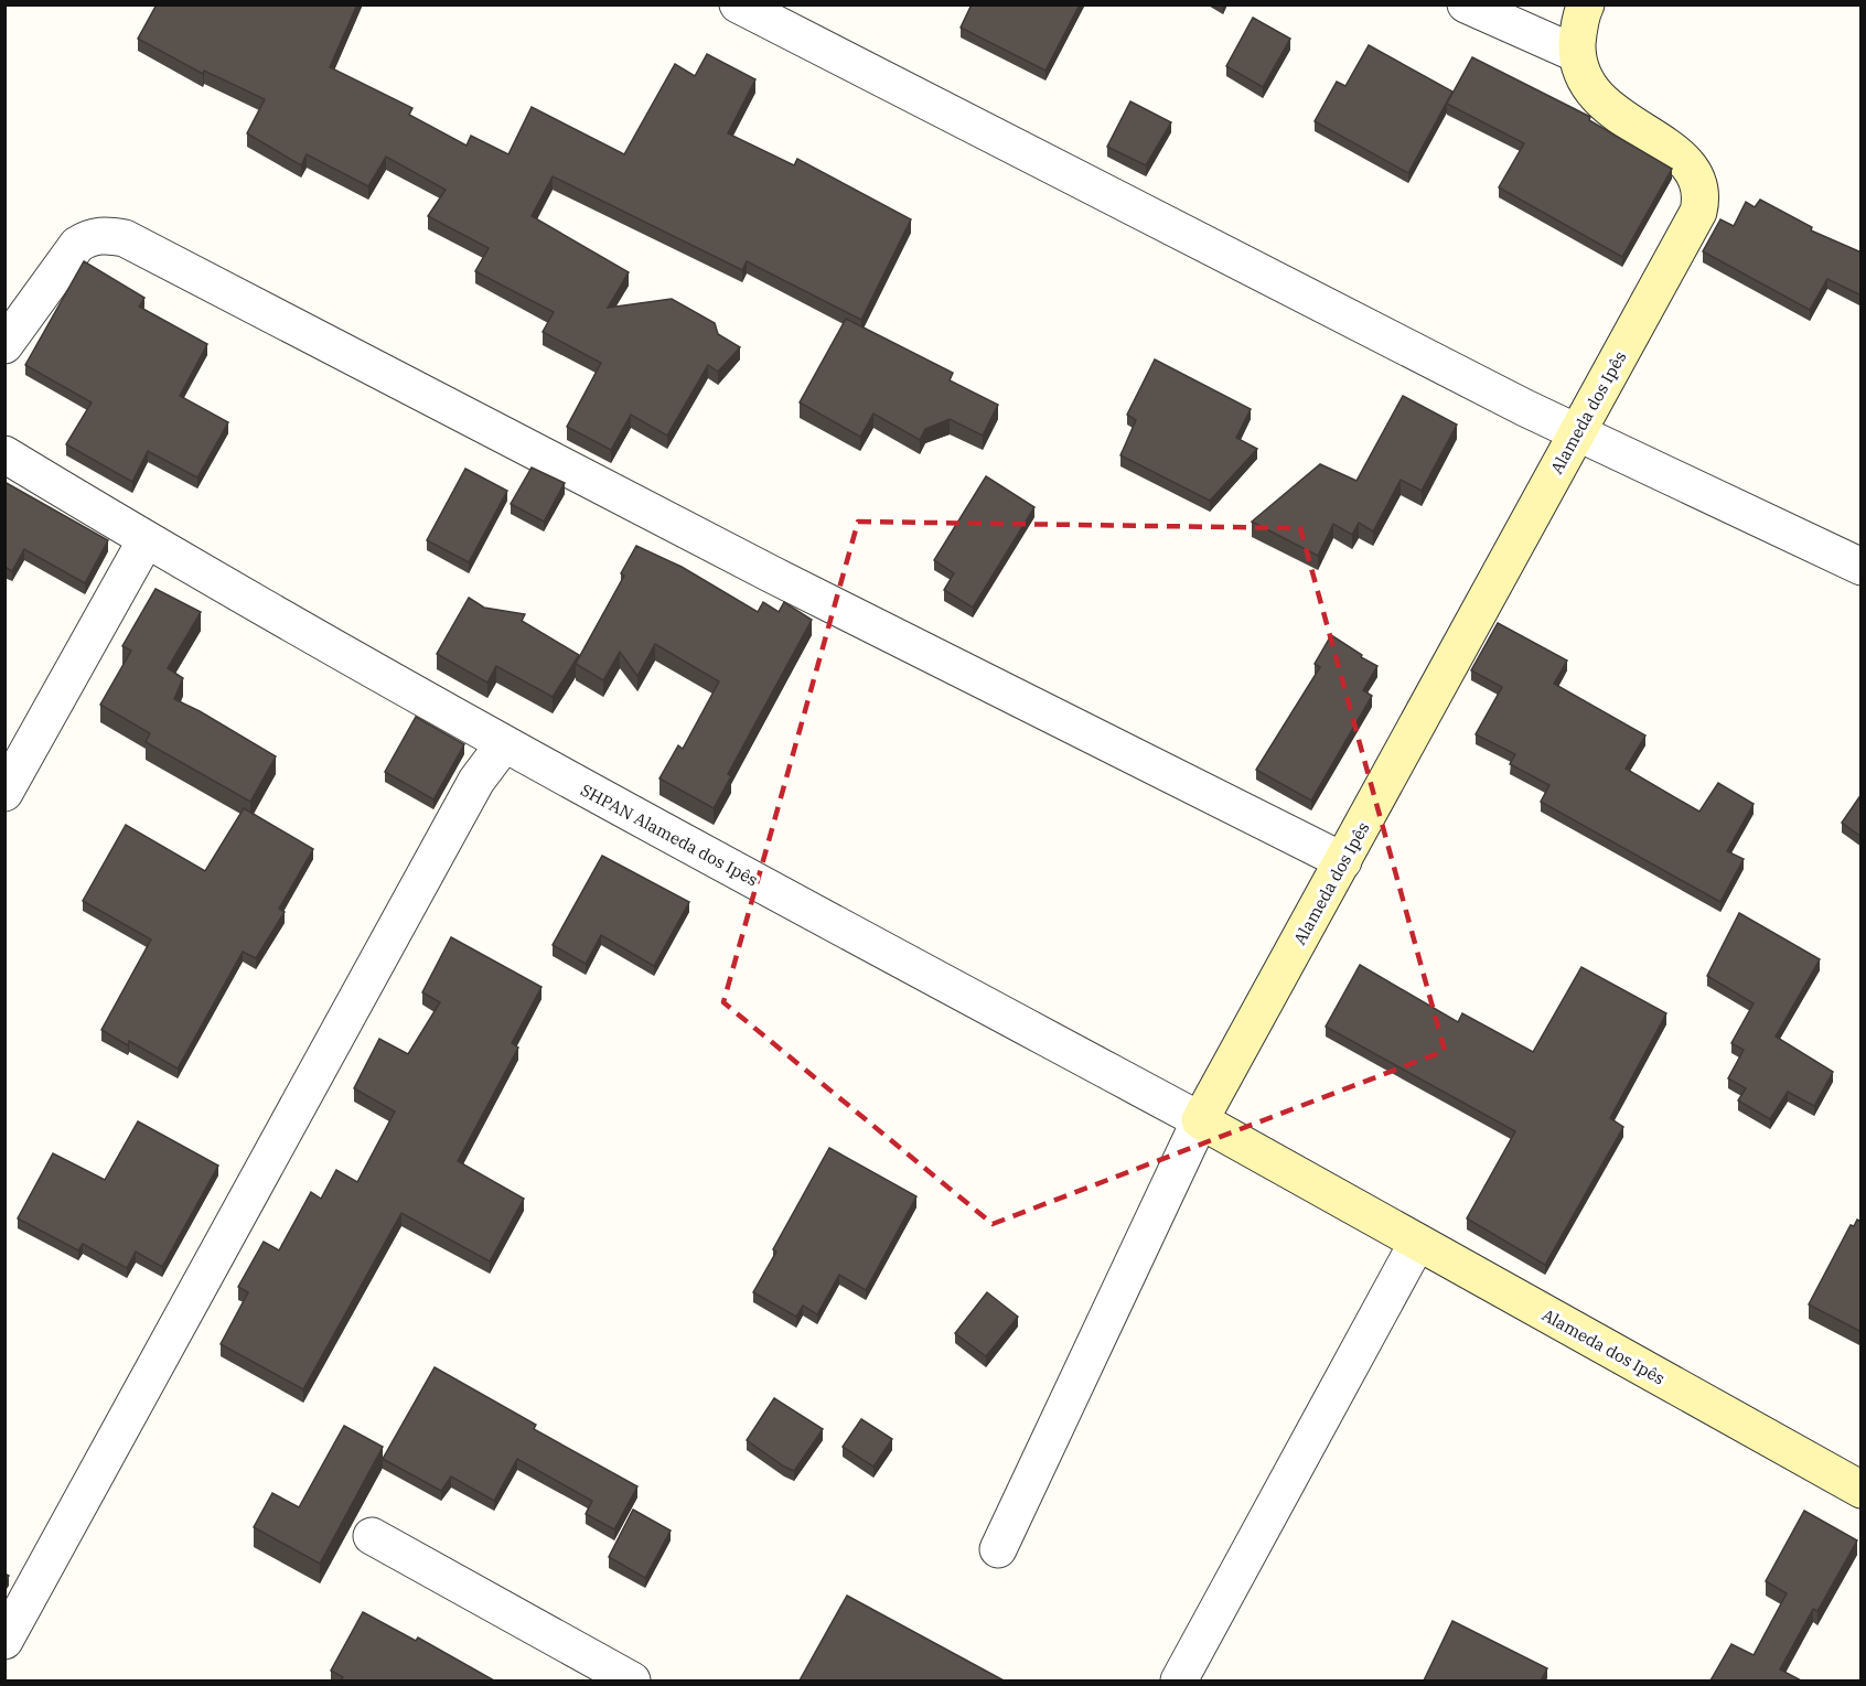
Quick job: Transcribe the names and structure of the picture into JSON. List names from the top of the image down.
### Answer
{
  "streets": {
    "street": ["Alameda dos Ipês", "SHPAN Alameda dos Ipês"]
  },
  "crossings": [
    ["Alameda dos Ipês", "SHPAN Alameda dos Ipês"]
  ]
}
